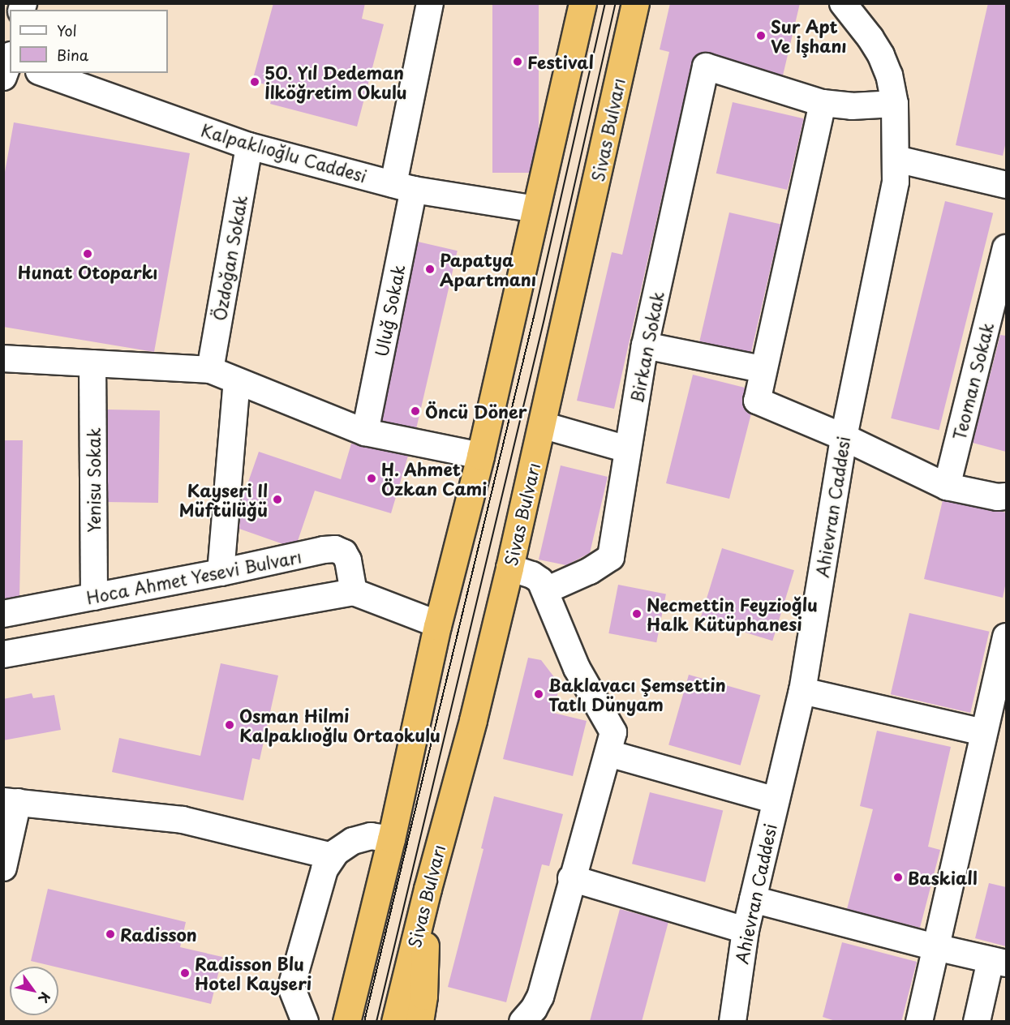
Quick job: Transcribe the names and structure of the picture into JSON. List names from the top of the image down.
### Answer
{
  "streets": {
    "highway": ["Sivas Bulvarı"],
    "street": [
      "Kalpaklıoğlu Caddesi",
      "Özdoğan Sokak",
      "Uluğ Sokak",
      "Birkan Sokak",
      "Teoman Sokak",
      "Yenisu Sokak",
      "Ahievran Caddesi",
      "Hoca Ahmet Yesevi Bulvarı"
    ]
  },
  "crossings": [
    ["Kalpaklıoğlu Caddesi", "Özdoğan Sokak"],
    ["Kalpaklıoğlu Caddesi", "Uluğ Sokak"],
    ["Yenisu Sokak", "Hoca Ahmet Yesevi Bulvarı"]
  ],
  "places": [
    "Sur Apt Ve İşhanı",
    "Festival",
    "50. Yıl Dedeman İlköğretim Okulu",
    "Hunat Otoparkı",
    "Papatya Apartmanı",
    "Öncü Döner",
    "H. Ahmet Özkan Cami",
    "Kayseri Il Müftülüğü",
    "Necmettin Feyzioğlu Halk Kütüphanesi",
    "Baklavacı Şemsettin Tatlı Dünyam",
    "Osman Hilmi Kalpaklıoğlu Ortaokulu",
    "Baskiall",
    "Radisson",
    "Radisson Blu Hotel Kayseri"
  ],
  "legend": ["Yol", "Bina"],
  "north": "bottom right"
}
